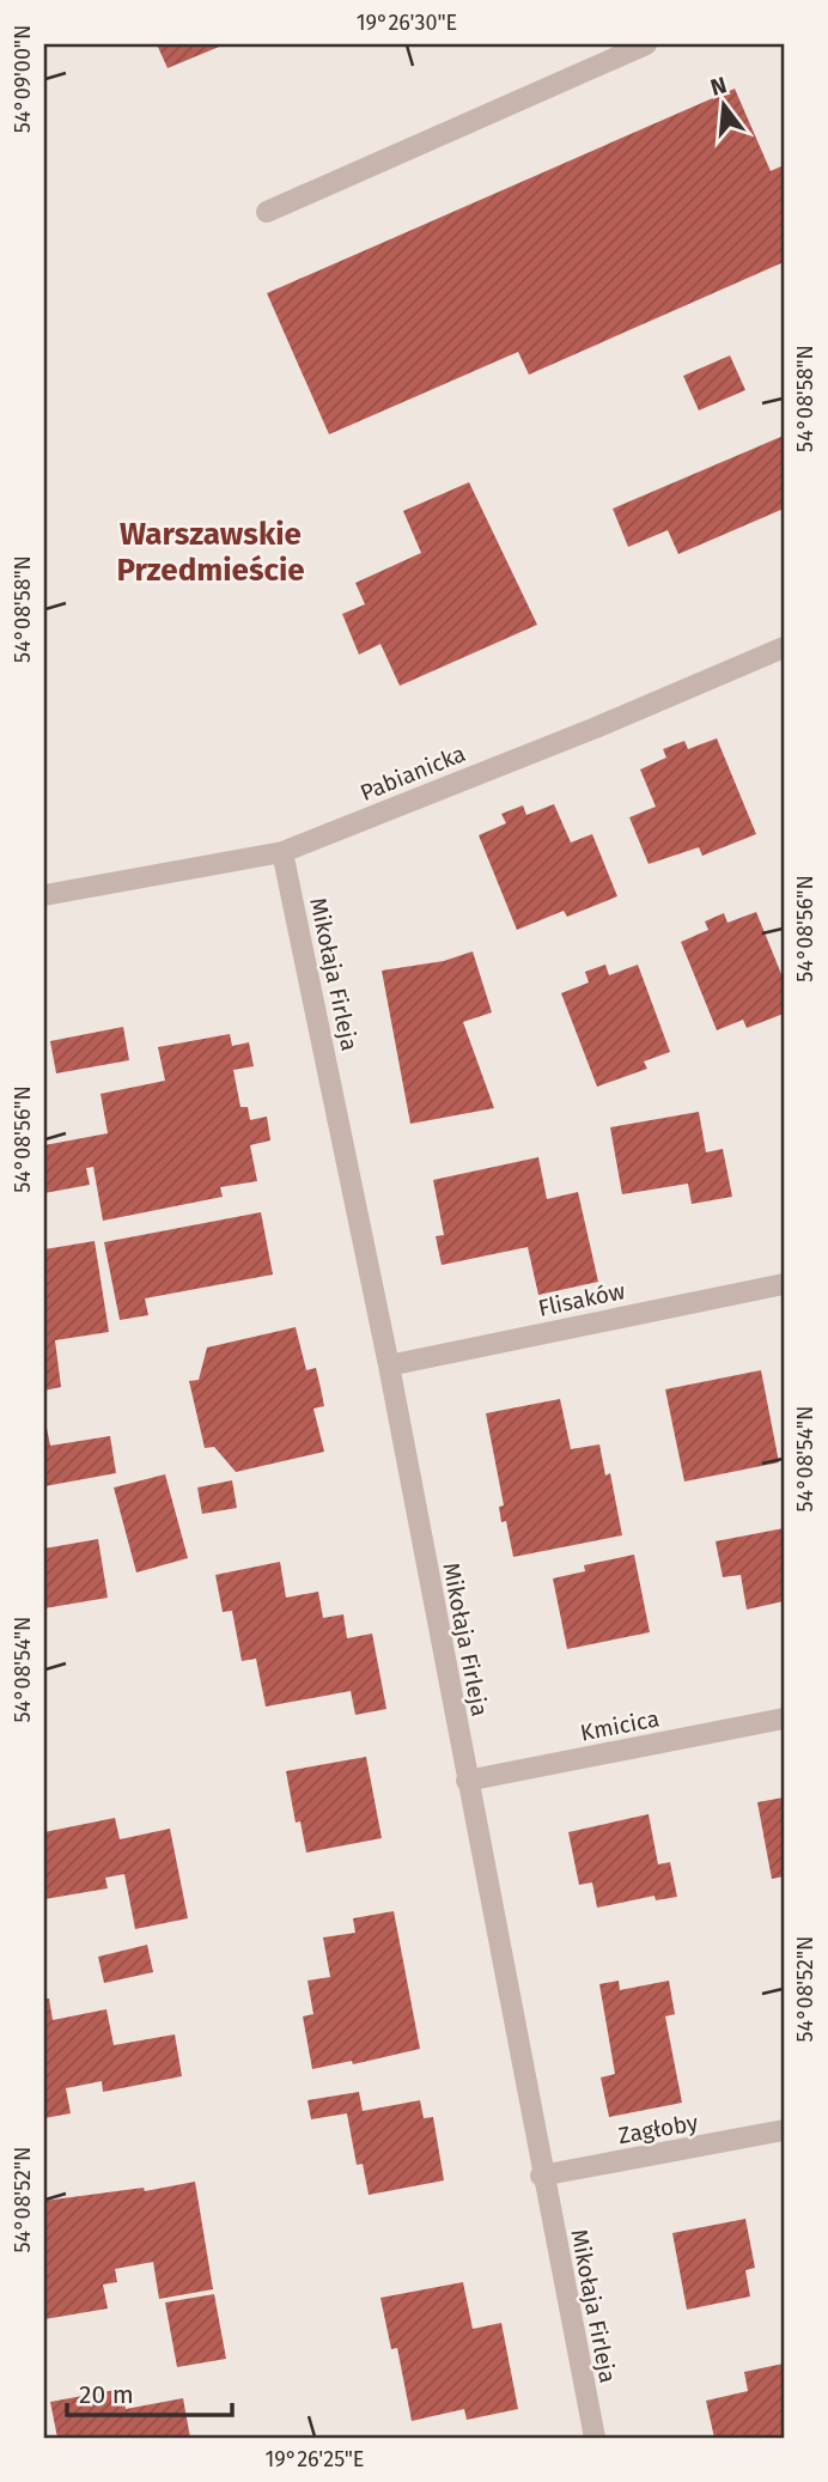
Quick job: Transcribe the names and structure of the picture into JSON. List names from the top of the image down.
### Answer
{
  "streets": {
    "street": [
      "Pabianicka",
      "Mikołaja Firleja",
      "Flisaków",
      "Kmicica",
      "Zagłoby"
    ]
  },
  "crossings": [
    ["Pabianicka", "Mikołaja Firleja"],
    ["Mikołaja Firleja", "Flisaków"],
    ["Mikołaja Firleja", "Kmicica"],
    ["Mikołaja Firleja", "Zagłoby"]
  ],
  "districts": ["Warszawskie Przedmieście"],
  "scale_bar": "20 m",
  "north": "top",
  "coordinates": [
    "19°26'30\"E",
    "54°09'00\"N",
    "54°08'58\"N",
    "54°08'56\"N",
    "54°08'54\"N",
    "54°08'52\"N",
    "19°26'25\"E"
  ]
}
